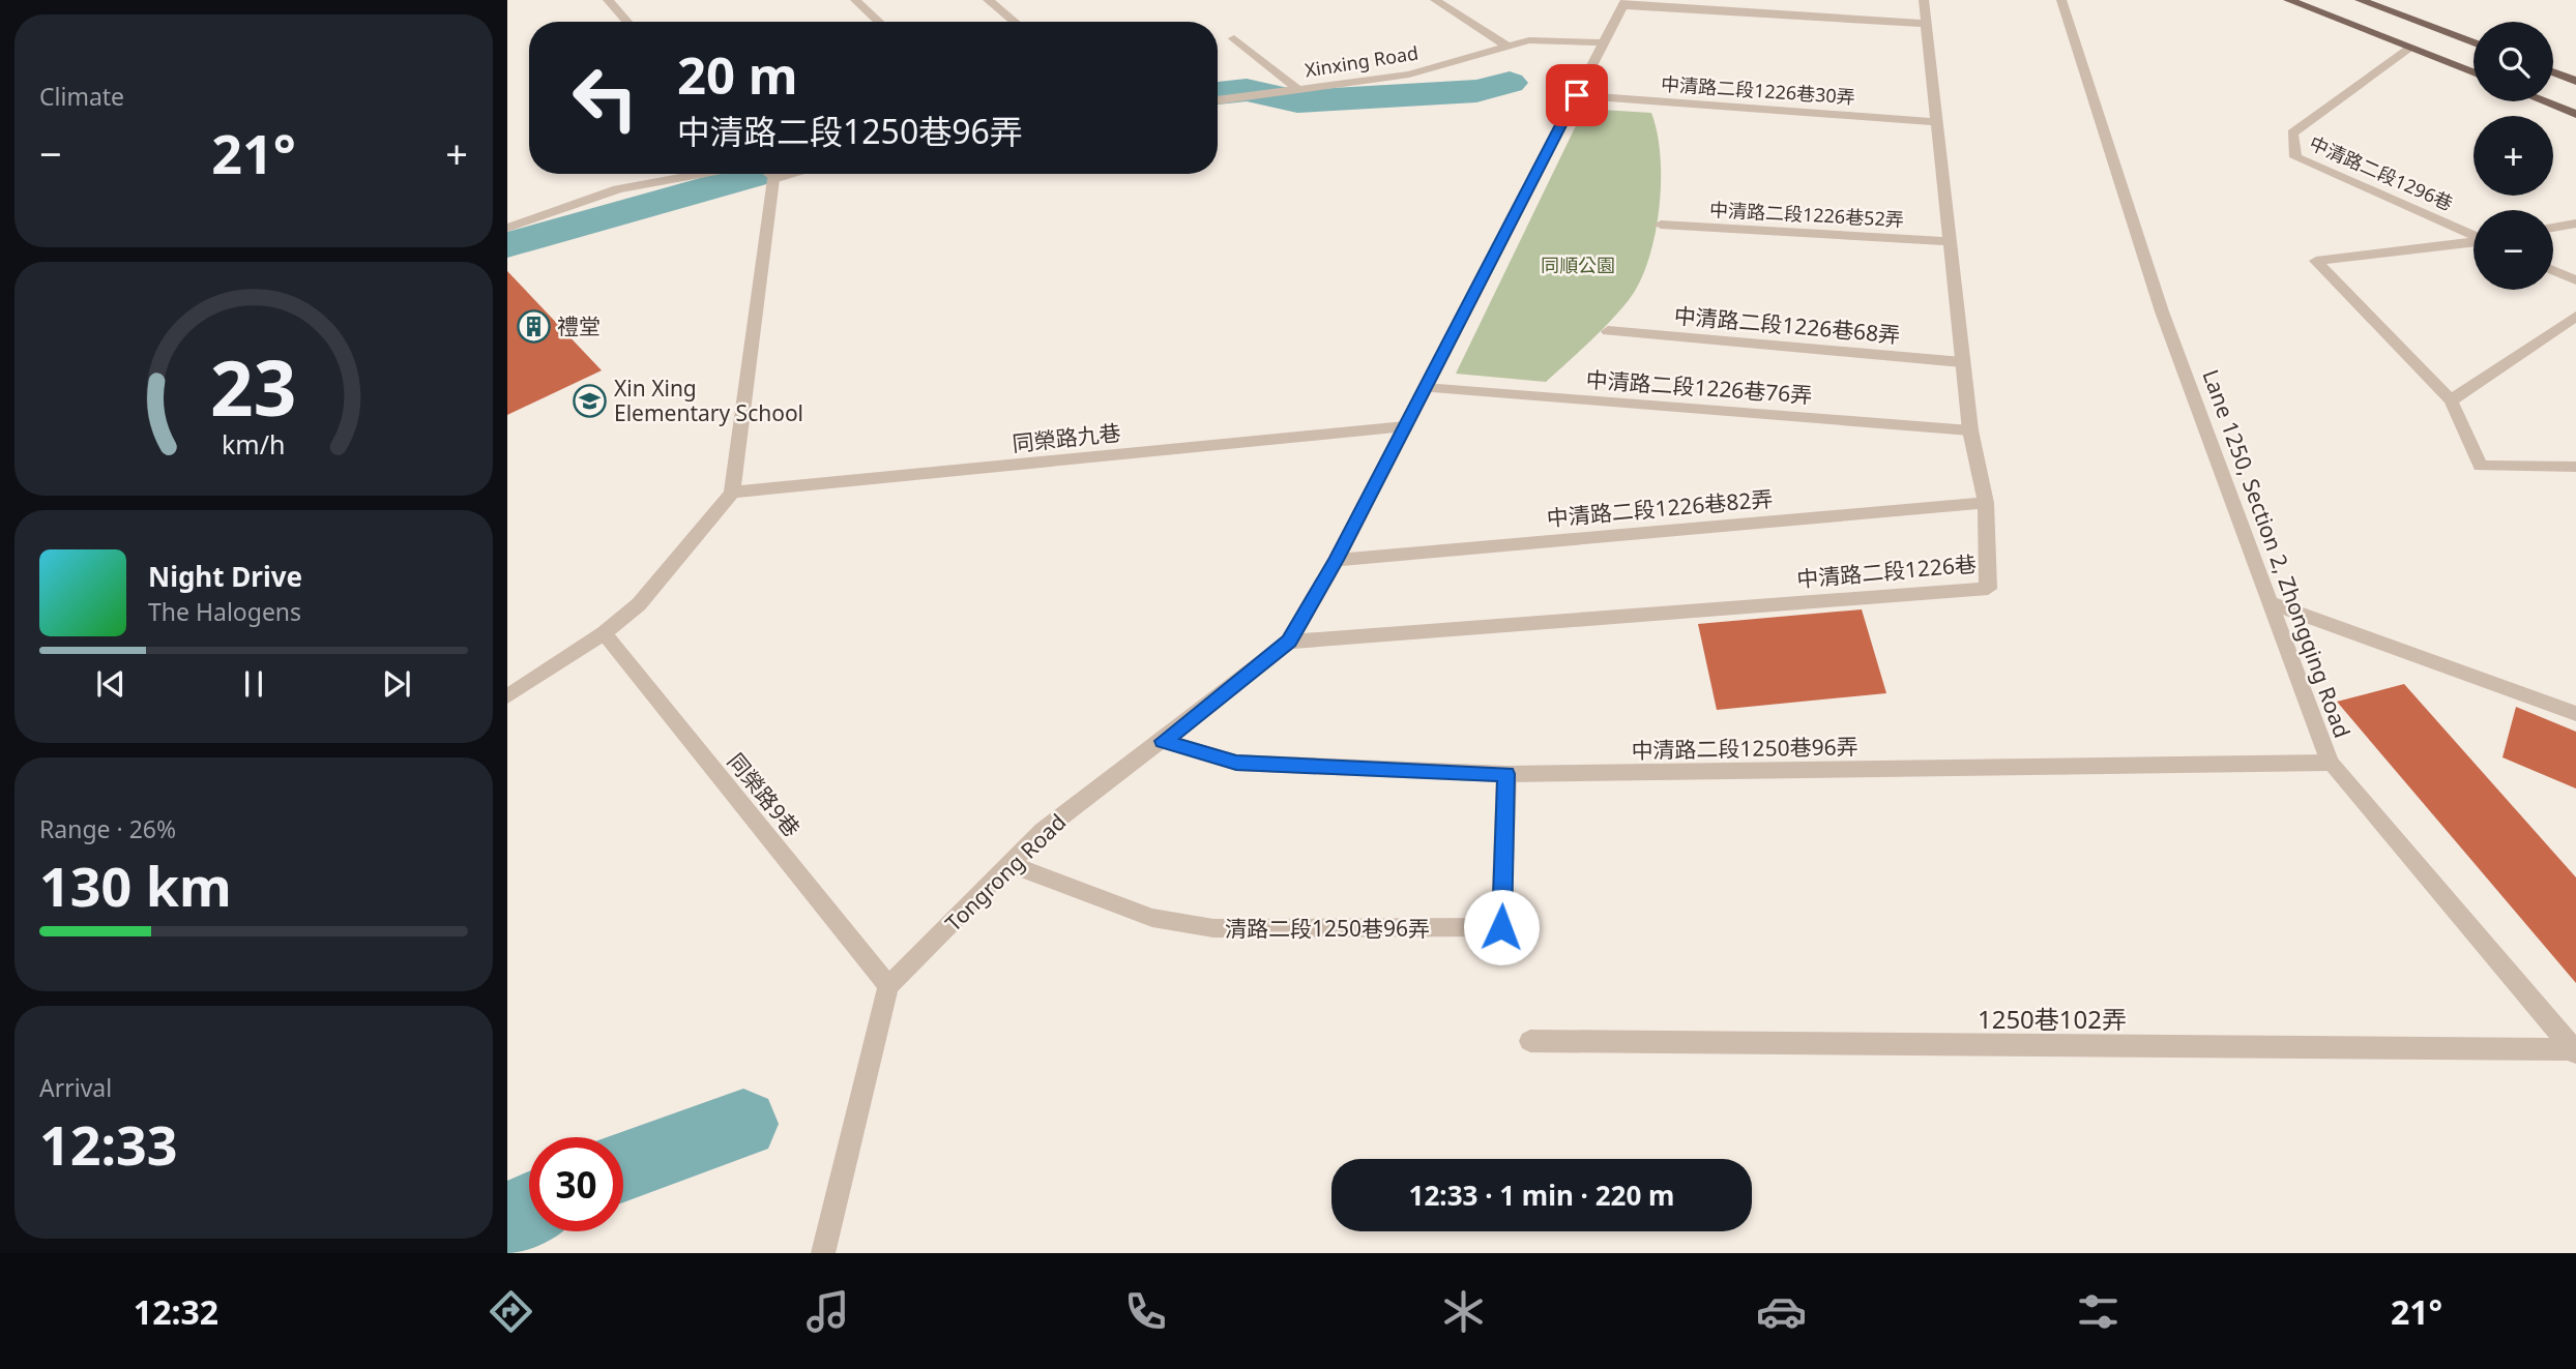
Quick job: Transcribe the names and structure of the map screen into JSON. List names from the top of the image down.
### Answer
{
  "streets": {
    "street": [
      "Xinxing Road",
      "中清路二段1226巷30弄",
      "中清路二段1296巷",
      "中清路二段1226巷52弄",
      "中清路二段1226巷68弄",
      "中清路二段1226巷76弄",
      "同榮路九巷",
      "中清路二段1226巷82弄",
      "Lane 1250, Section 2, Zhongqing Road",
      "中清路二段1226巷",
      "中清路二段1250巷96弄",
      "同榮路9巷",
      "Tongrong Road",
      "清路二段1250巷96弄",
      "1250巷102弄"
    ]
  },
  "crossings": [
    ["Xinxing Road", "Tongrong Road"],
    ["中清路二段1226巷30弄", "中清路二段1226巷"],
    ["中清路二段1226巷30弄", "Tongrong Road"],
    ["中清路二段1226巷52弄", "中清路二段1226巷"],
    ["中清路二段1226巷68弄", "中清路二段1226巷"],
    ["中清路二段1226巷76弄", "中清路二段1226巷"],
    ["中清路二段1226巷76弄", "Tongrong Road"],
    ["同榮路九巷", "Tongrong Road"],
    ["中清路二段1226巷82弄", "中清路二段1226巷"],
    ["中清路二段1226巷82弄", "Tongrong Road"],
    ["Lane 1250, Section 2, Zhongqing Road", "中清路二段1250巷96弄"],
    ["Lane 1250, Section 2, Zhongqing Road", "1250巷102弄"],
    ["中清路二段1226巷", "Tongrong Road"],
    ["中清路二段1250巷96弄", "Tongrong Road"],
    ["中清路二段1250巷96弄", "清路二段1250巷96弄"],
    ["同榮路9巷", "Tongrong Road"],
    ["Tongrong Road", "清路二段1250巷96弄"]
  ],
  "parks": ["同順公園"],
  "places": {
    "building": ["禮堂"],
    "school or university": ["Xin Xing Elementary School"]
  },
  "page": {
    "tile": [
      "Climate",
      ["Range · 26%", "130 km"],
      ["Arrival", "12:33"]
    ],
    "map_buttons": ["+", "−"],
    "turn": ["20 m", "中清路二段1250巷96弄"],
    "heat": ["−", "21°", "+"],
    "song": ["Night Drive", "The Halogens"],
    "limit": "30",
    "trip": "12:33 · 1 min · 220 m",
    "tabs": ["12:32", "21°"],
    "gauge": ["23", "km/h"]
  }
}
